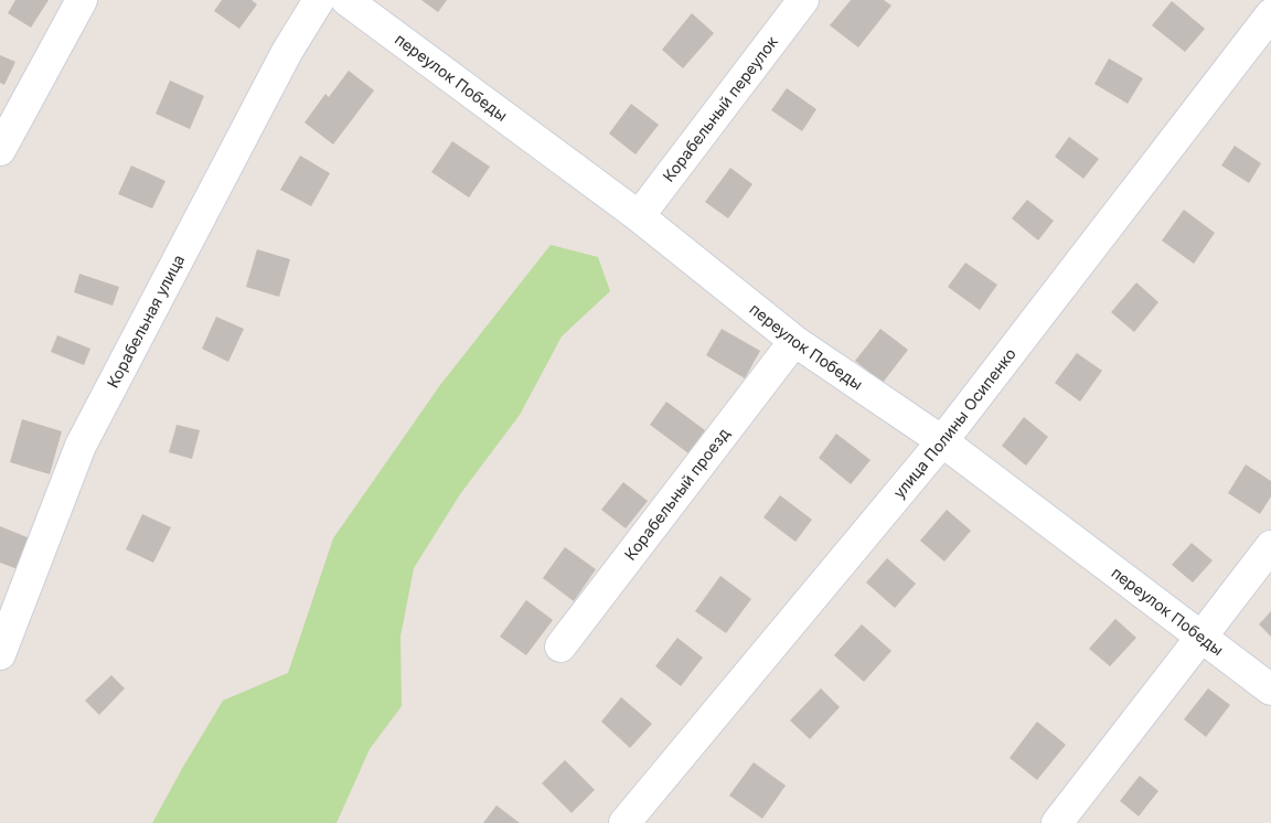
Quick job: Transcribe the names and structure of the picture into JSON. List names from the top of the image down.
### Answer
{
  "streets": {
    "street": [
      "переулок Победы",
      "Корабельный переулок",
      "Корабельная улица",
      "улица Полины Осипенко",
      "Корабельный проезд"
    ]
  },
  "crossings": [
    ["переулок Победы", "Корабельный переулок"],
    ["переулок Победы", "улица Полины Осипенко"],
    ["переулок Победы", "Корабельный проезд"]
  ]
}
